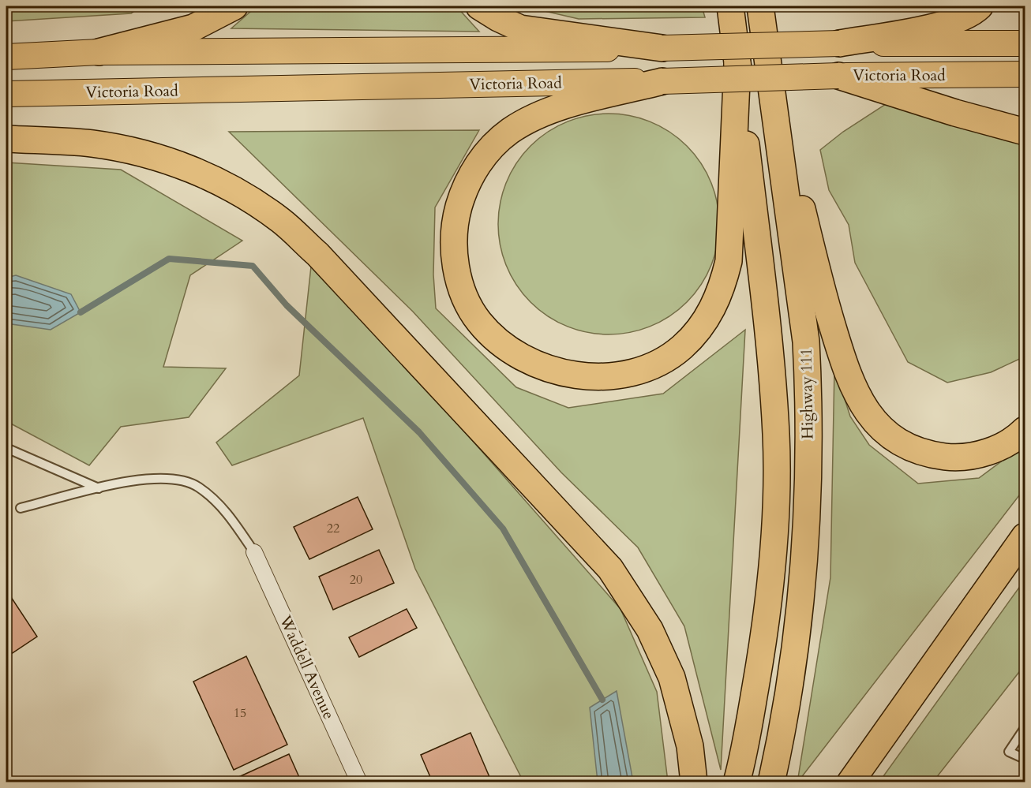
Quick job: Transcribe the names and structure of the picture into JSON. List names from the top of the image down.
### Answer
{
  "streets": {
    "highway": ["Highway 111"],
    "main road": ["Victoria Road"],
    "street": ["Waddell Avenue"]
  },
  "house_numbers": ["22", "20", "15"]
}
